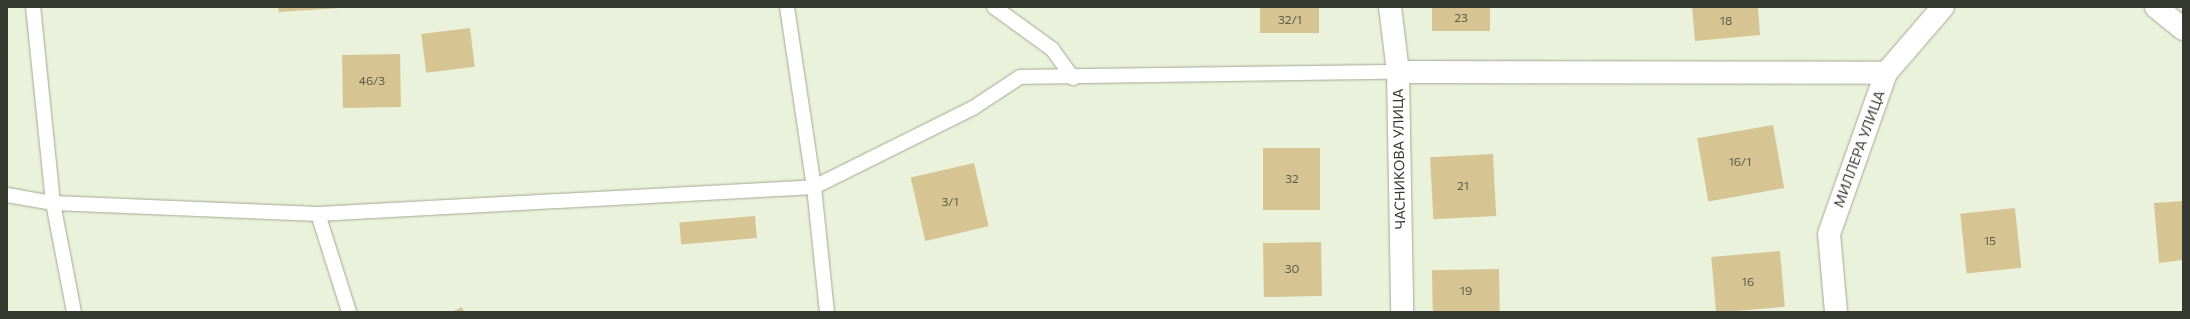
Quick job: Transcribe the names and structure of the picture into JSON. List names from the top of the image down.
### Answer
{
  "streets": {
    "street": ["МИЛЛЕРА УЛИЦА", "ЧАСНИКОВА УЛИЦА"]
  },
  "house_numbers": [
    "23",
    "32/1",
    "18",
    "46/3",
    "16/1",
    "32",
    "21",
    "3/1",
    "15",
    "30",
    "16",
    "19"
  ]
}
